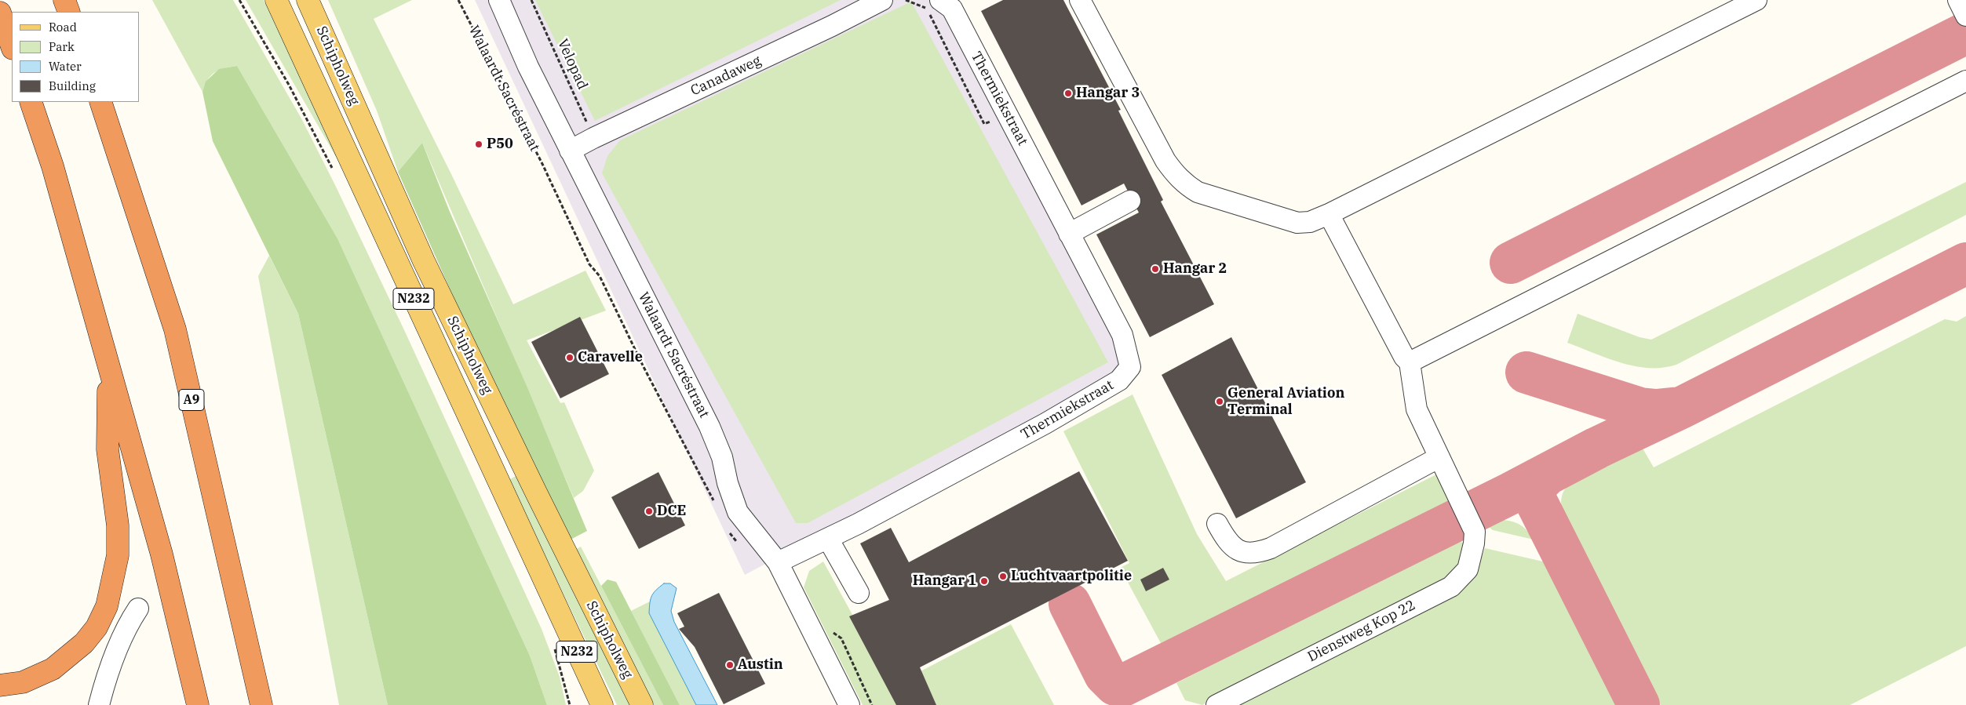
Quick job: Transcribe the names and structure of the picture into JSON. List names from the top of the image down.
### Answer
{
  "streets": {
    "highway": ["A9"],
    "main road": ["Schipholweg", "N232"],
    "street": [
      "Canadaweg",
      "Walaardt Sacréstraat",
      "Thermiekstraat",
      "Dienstweg Kop 22"
    ],
    "path": ["Velopad"]
  },
  "crossings": [
    ["Velopad", "Canadaweg"],
    ["Canadaweg", "Walaardt Sacréstraat"],
    ["Walaardt Sacréstraat", "Thermiekstraat"]
  ],
  "places": [
    "Hangar 3",
    "P50",
    "Hangar 2",
    "Caravelle",
    "General Aviation Terminal",
    "DCE",
    "Luchtvaartpolitie",
    "Hangar 1",
    "Austin"
  ],
  "legend": [
    "Road",
    "Park",
    "Water",
    "Building"
  ]
}
